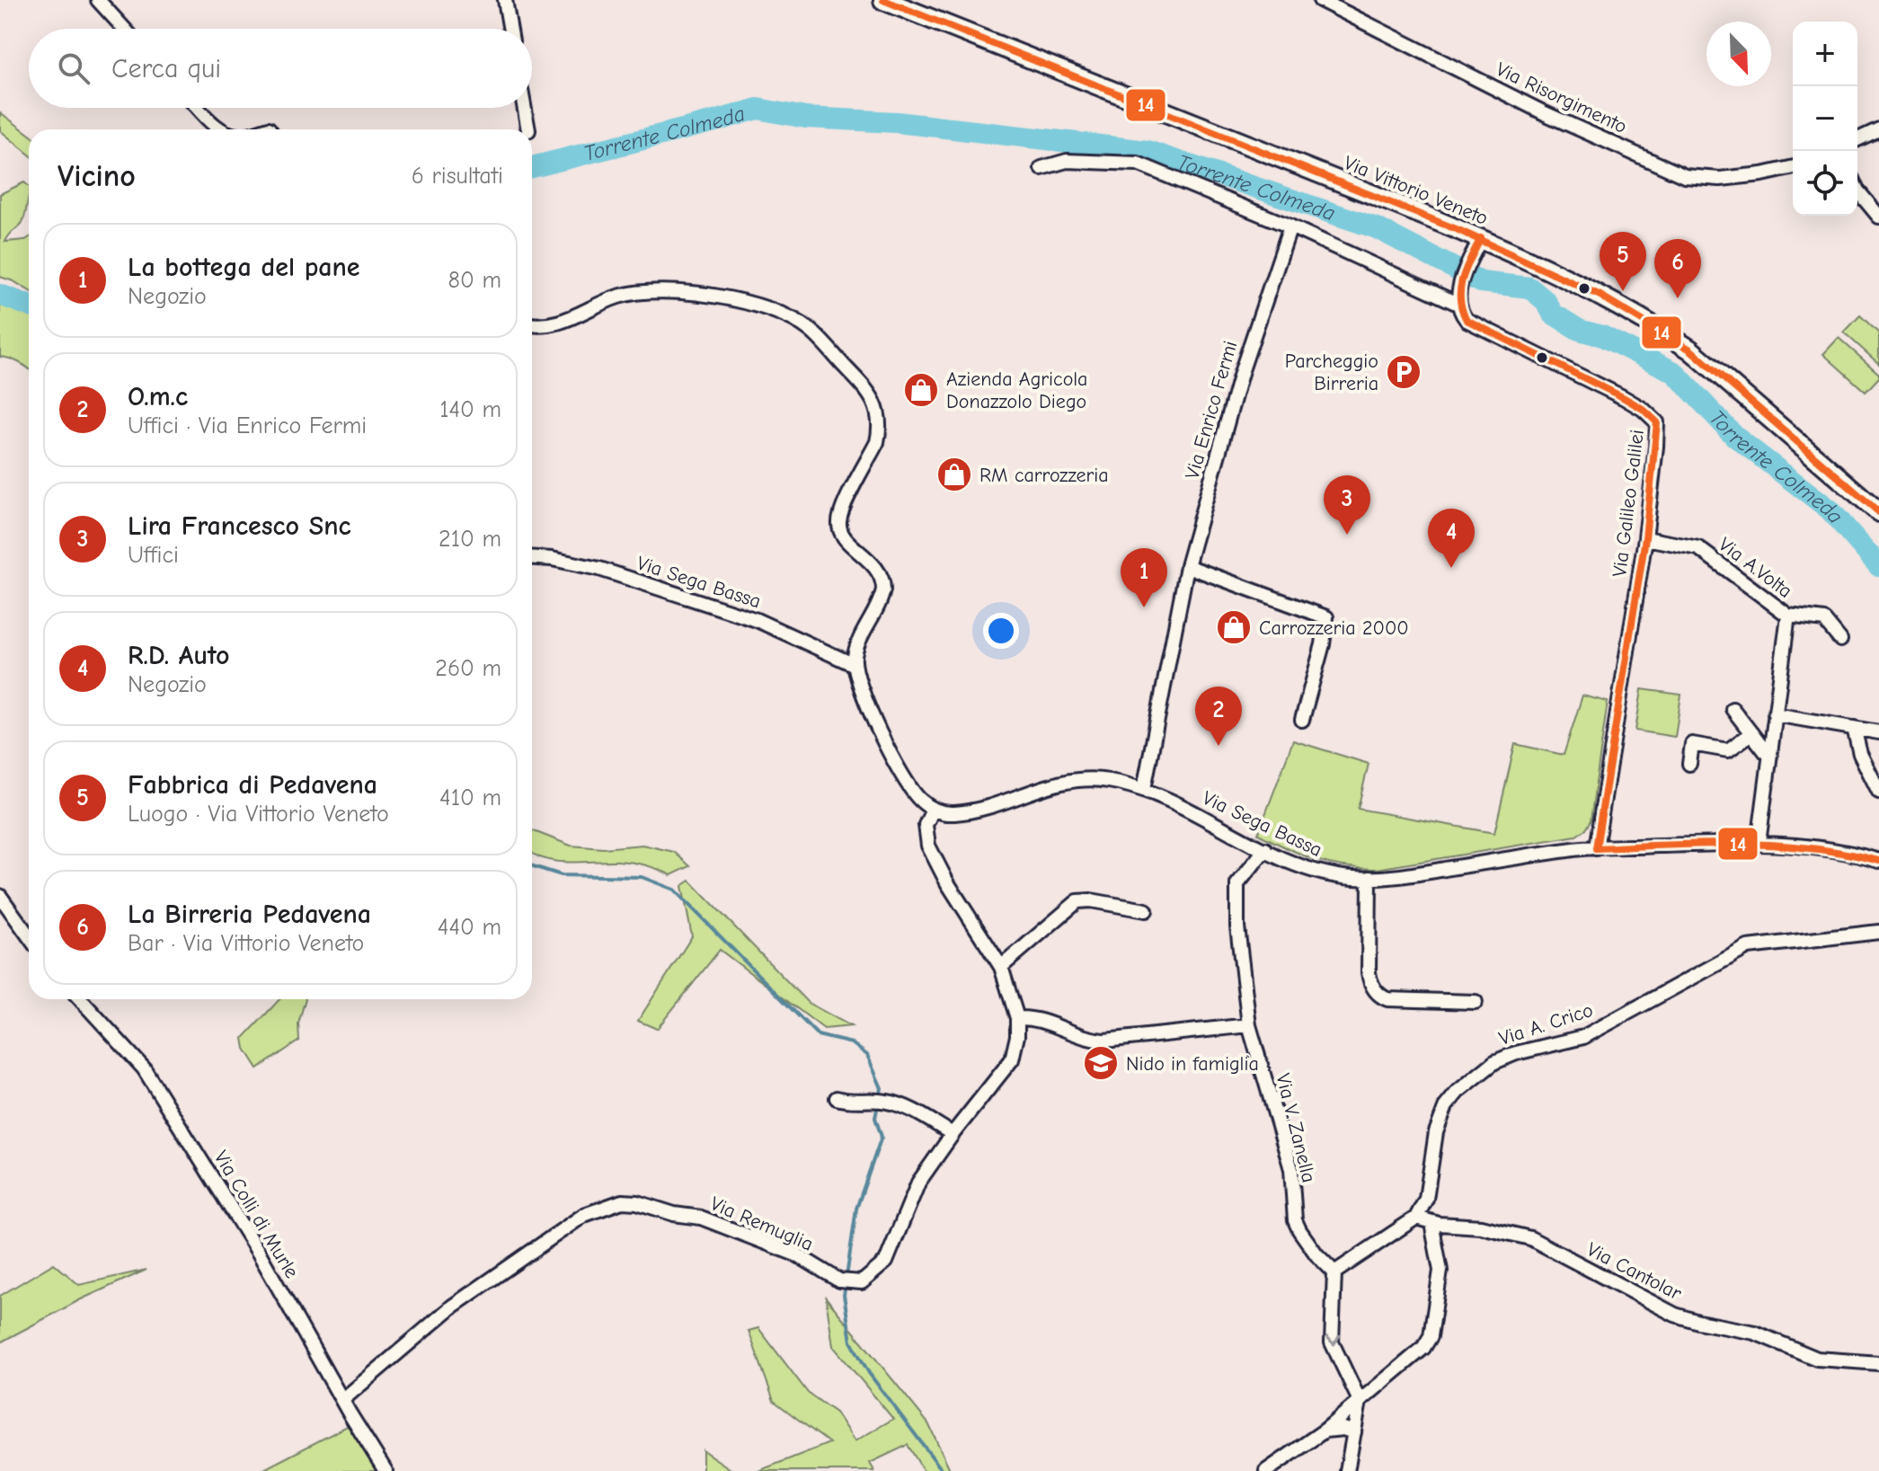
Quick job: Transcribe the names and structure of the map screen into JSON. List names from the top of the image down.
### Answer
{
  "streets": {
    "main road": ["Via Vittorio Veneto"],
    "street": [
      "Via Risorgimento",
      "Via Enrico Fermi",
      "Via Galileo Galilei",
      "Via A.Volta",
      "Via Sega Bassa",
      "Via A. Crico",
      "Via V. Zanella",
      "Via Colli di Murle",
      "Via Remuglia",
      "Via Cantolar"
    ]
  },
  "crossings": [
    ["Via Enrico Fermi", "Via Sega Bassa"],
    ["Via Galileo Galilei", "Via A.Volta"],
    ["Via Galileo Galilei", "Via Sega Bassa"],
    ["Via A.Volta", "Via Sega Bassa"],
    ["Via Sega Bassa", "Via V. Zanella"],
    ["Via Sega Bassa", "Via Remuglia"],
    ["Via A. Crico", "Via Cantolar"],
    ["Via Colli di Murle", "Via Remuglia"]
  ],
  "water": ["Torrente Colmeda"],
  "places": {
    "parking": ["Parcheggio Birreria"],
    "shop": ["Azienda Agricola Donazzolo Diego", "RM carrozzeria", "Carrozzeria 2000"],
    "school or university": ["Nido in famiglia"]
  },
  "lines": ["transit line 14"],
  "north": "bottom right",
  "page": {
    "map_buttons": ["+", "−"],
    "search": "Cerca qui",
    "heading": ["Vicino", "6 risultati"],
    "list": [
      {
        "mark": "1",
        "name": "La bottega del pane",
        "note": "Negozio",
        "value": "80 m"
      },
      {
        "mark": "2",
        "name": "O.m.c",
        "note": "Uffici · Via Enrico Fermi",
        "value": "140 m"
      },
      {
        "mark": "3",
        "name": "Lira Francesco Snc",
        "note": "Uffici",
        "value": "210 m"
      },
      {
        "mark": "4",
        "name": "R.D. Auto",
        "note": "Negozio",
        "value": "260 m"
      },
      {
        "mark": "5",
        "name": "Fabbrica di Pedavena",
        "note": "Luogo · Via Vittorio Veneto",
        "value": "410 m"
      },
      {
        "mark": "6",
        "name": "La Birreria Pedavena",
        "note": "Bar · Via Vittorio Veneto",
        "value": "440 m"
      }
    ],
    "pins": [
      "5",
      "6",
      "3",
      "4",
      "1",
      "2"
    ]
  }
}
